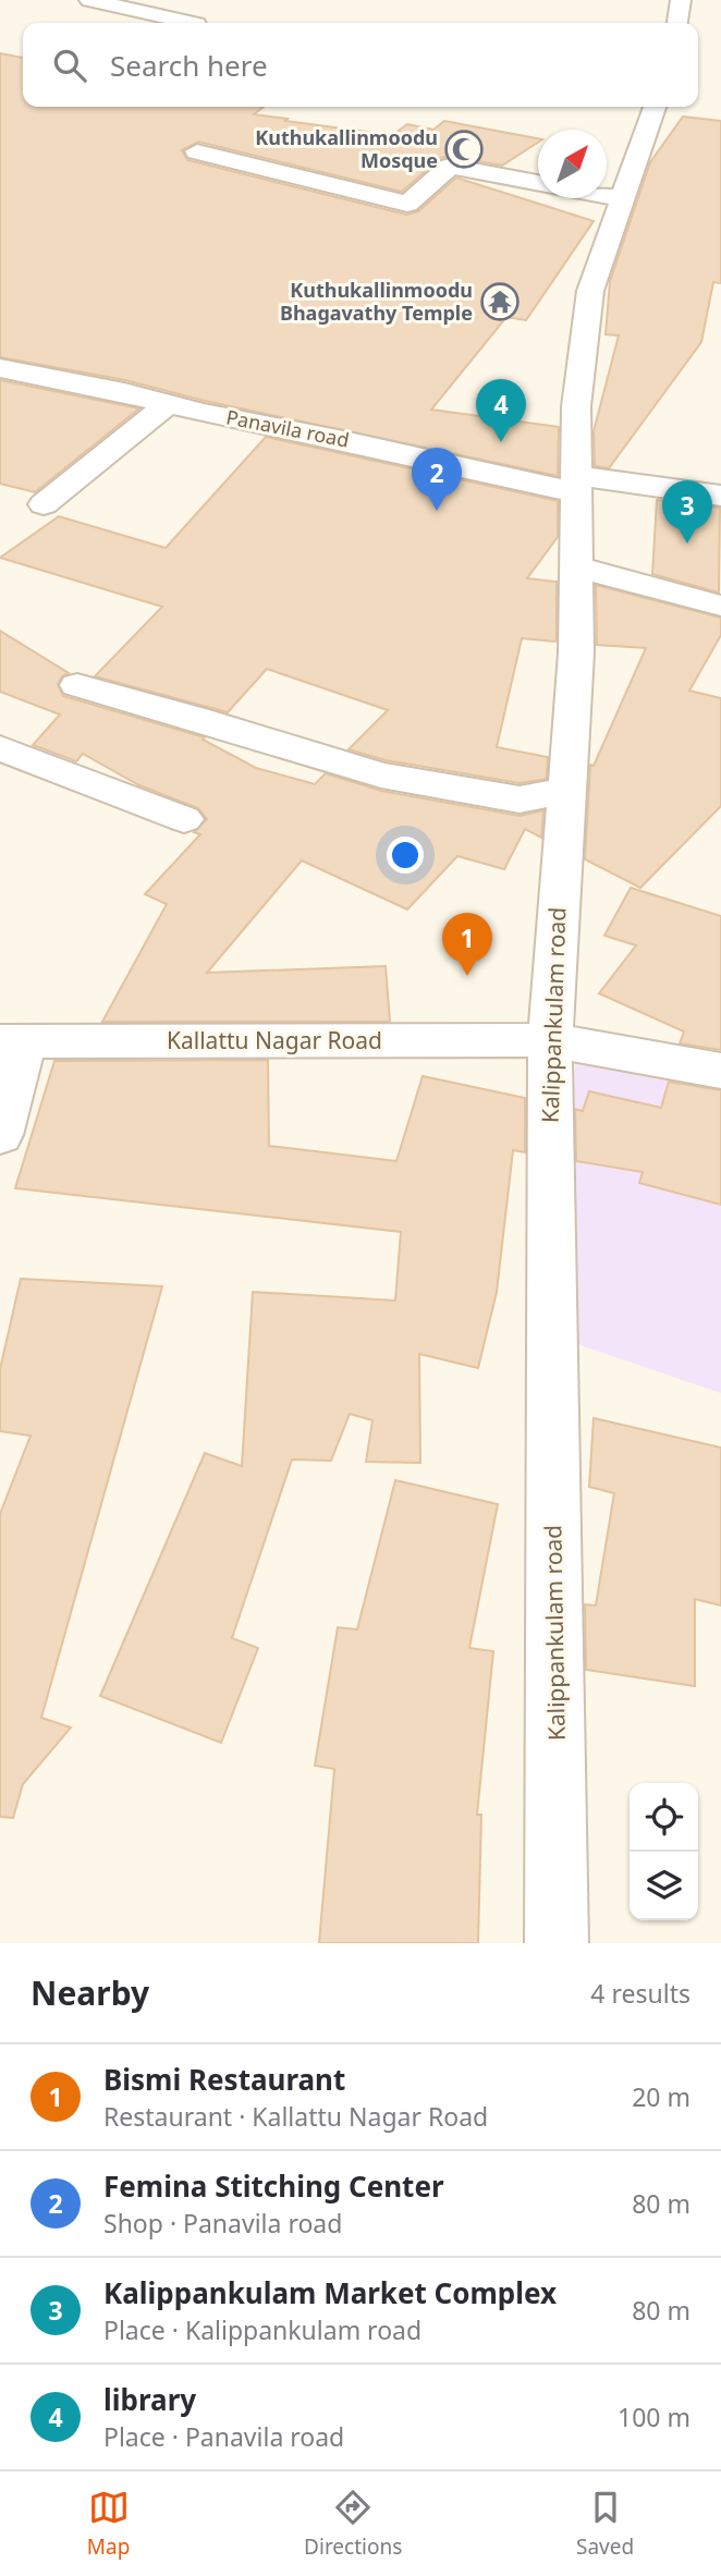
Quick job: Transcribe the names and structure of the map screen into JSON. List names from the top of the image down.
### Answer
{
  "streets": {
    "street": ["Panavila road", "Kalippankulam road", "Kallattu Nagar Road"]
  },
  "crossings": [
    ["Panavila road", "Kalippankulam road"],
    ["Kalippankulam road", "Kallattu Nagar Road"]
  ],
  "places": {
    "mosque": ["Kuthukallinmoodu Mosque"],
    "temple": ["Kuthukallinmoodu Bhagavathy Temple"]
  },
  "north": "top right",
  "page": {
    "search": "Search here",
    "pins": [
      "4",
      "2",
      "3",
      "1"
    ],
    "heading": ["Nearby", "4 results"],
    "list": [
      {
        "mark": "1",
        "name": "Bismi Restaurant",
        "note": "Restaurant · Kallattu Nagar Road",
        "value": "20 m"
      },
      {
        "mark": "2",
        "name": "Femina Stitching Center",
        "note": "Shop · Panavila road",
        "value": "80 m"
      },
      {
        "mark": "3",
        "name": "Kalippankulam Market Complex",
        "note": "Place · Kalippankulam road",
        "value": "80 m"
      },
      {
        "mark": "4",
        "name": "library",
        "note": "Place · Panavila road",
        "value": "100 m"
      }
    ],
    "nav": ["Map", "Directions", "Saved"]
  }
}
